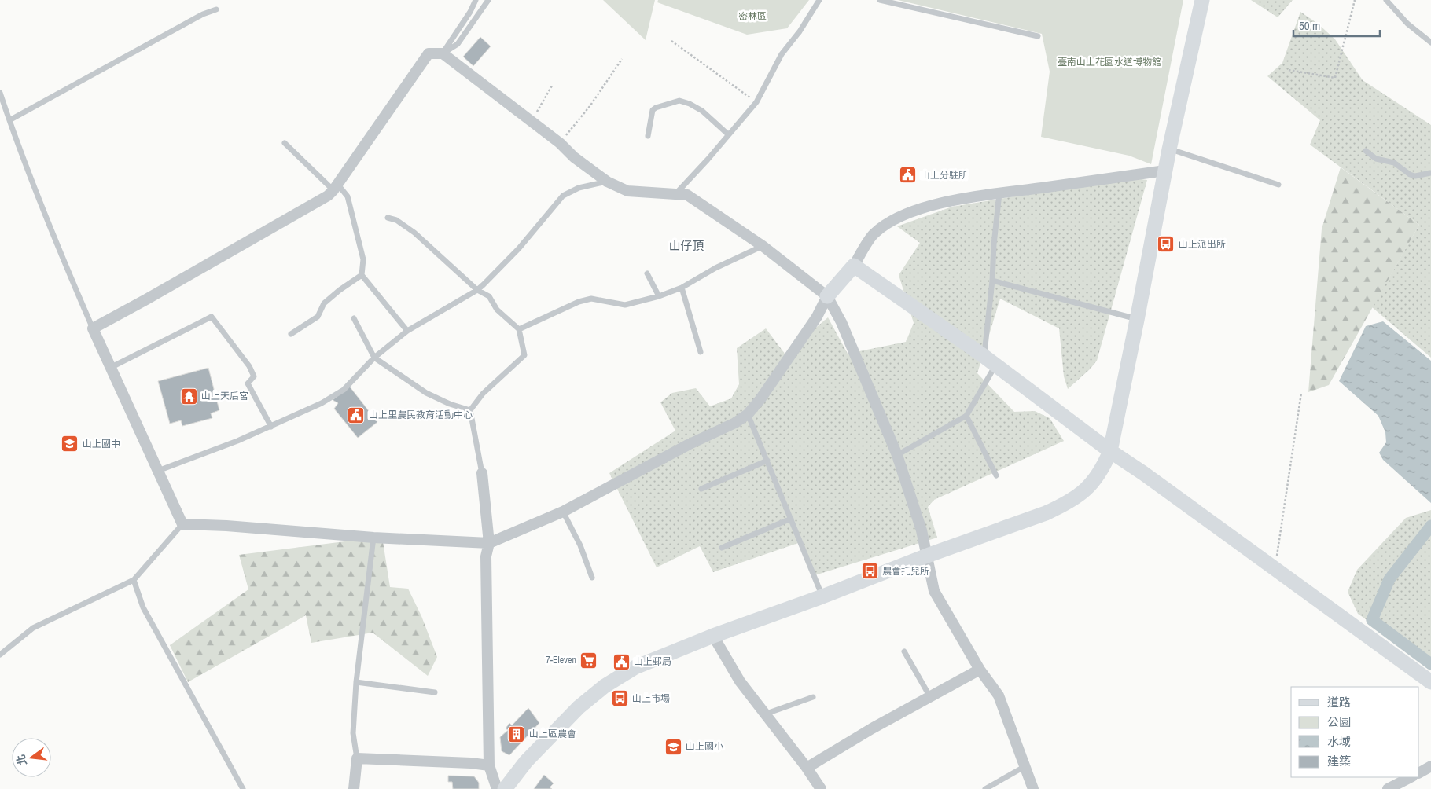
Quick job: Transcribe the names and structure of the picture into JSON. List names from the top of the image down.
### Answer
{
  "districts": ["山仔頂"],
  "parks": ["密林區", "臺南山上花園水道博物館"],
  "places": {
    "public building": ["山上分駐所", "山上里農民教育活動中心", "山上郵局"],
    "bus stop": ["山上派出所", "農會托兒所", "山上市場"],
    "temple": ["山上天后宮"],
    "school or university": ["山上國中", "山上國小"],
    "supermarket": ["7-Eleven"],
    "building": ["山上區農會"]
  },
  "legend": [
    "道路",
    "公園",
    "水域",
    "建築"
  ],
  "scale_bar": "50 m",
  "north": "left"
}
